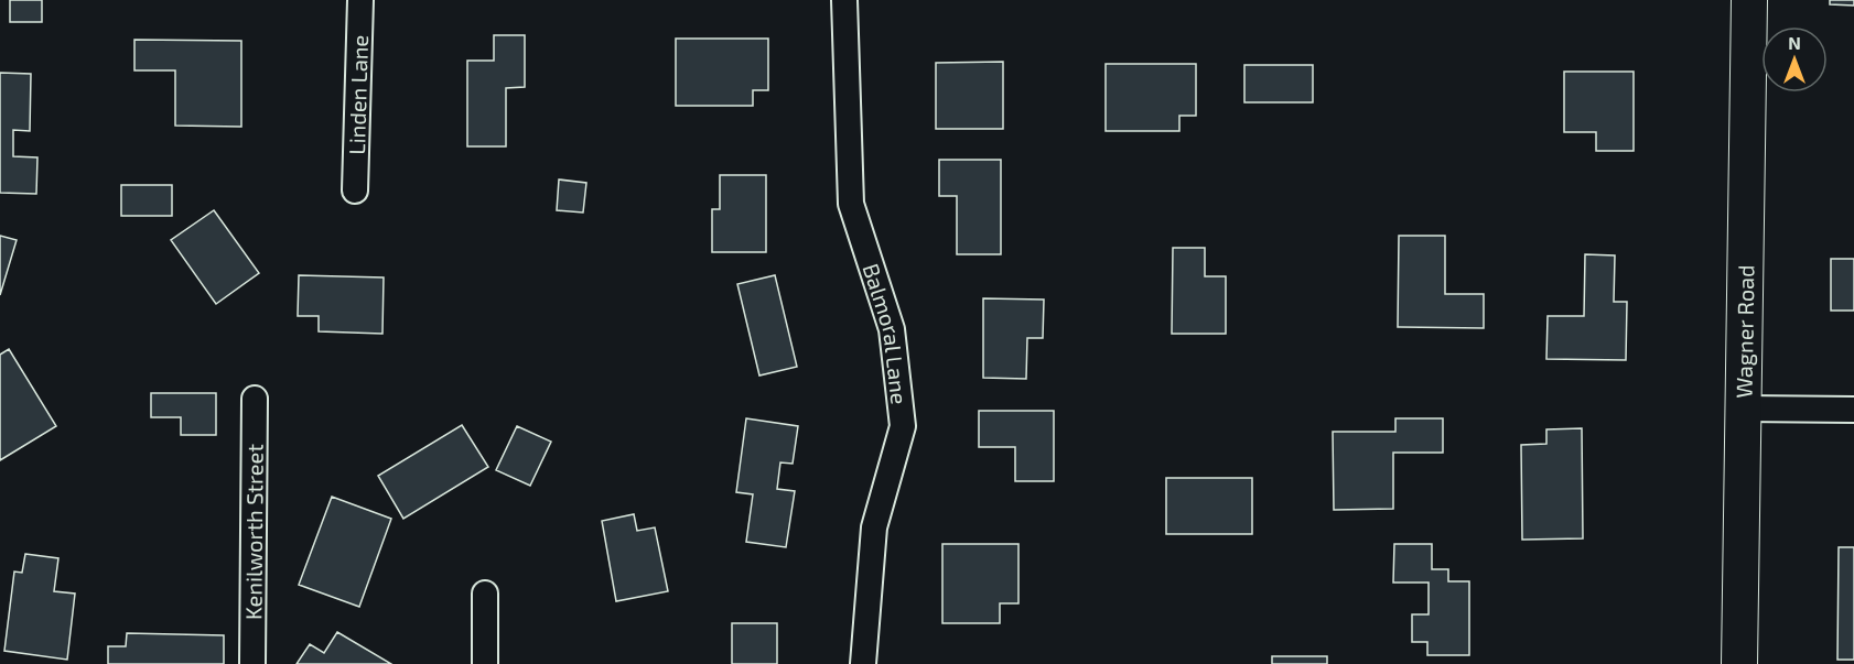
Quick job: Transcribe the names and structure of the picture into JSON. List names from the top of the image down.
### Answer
{
  "streets": {
    "street": [
      "Linden Lane",
      "Wagner Road",
      "Balmoral Lane",
      "Kenilworth Street"
    ]
  },
  "north": "top"
}
